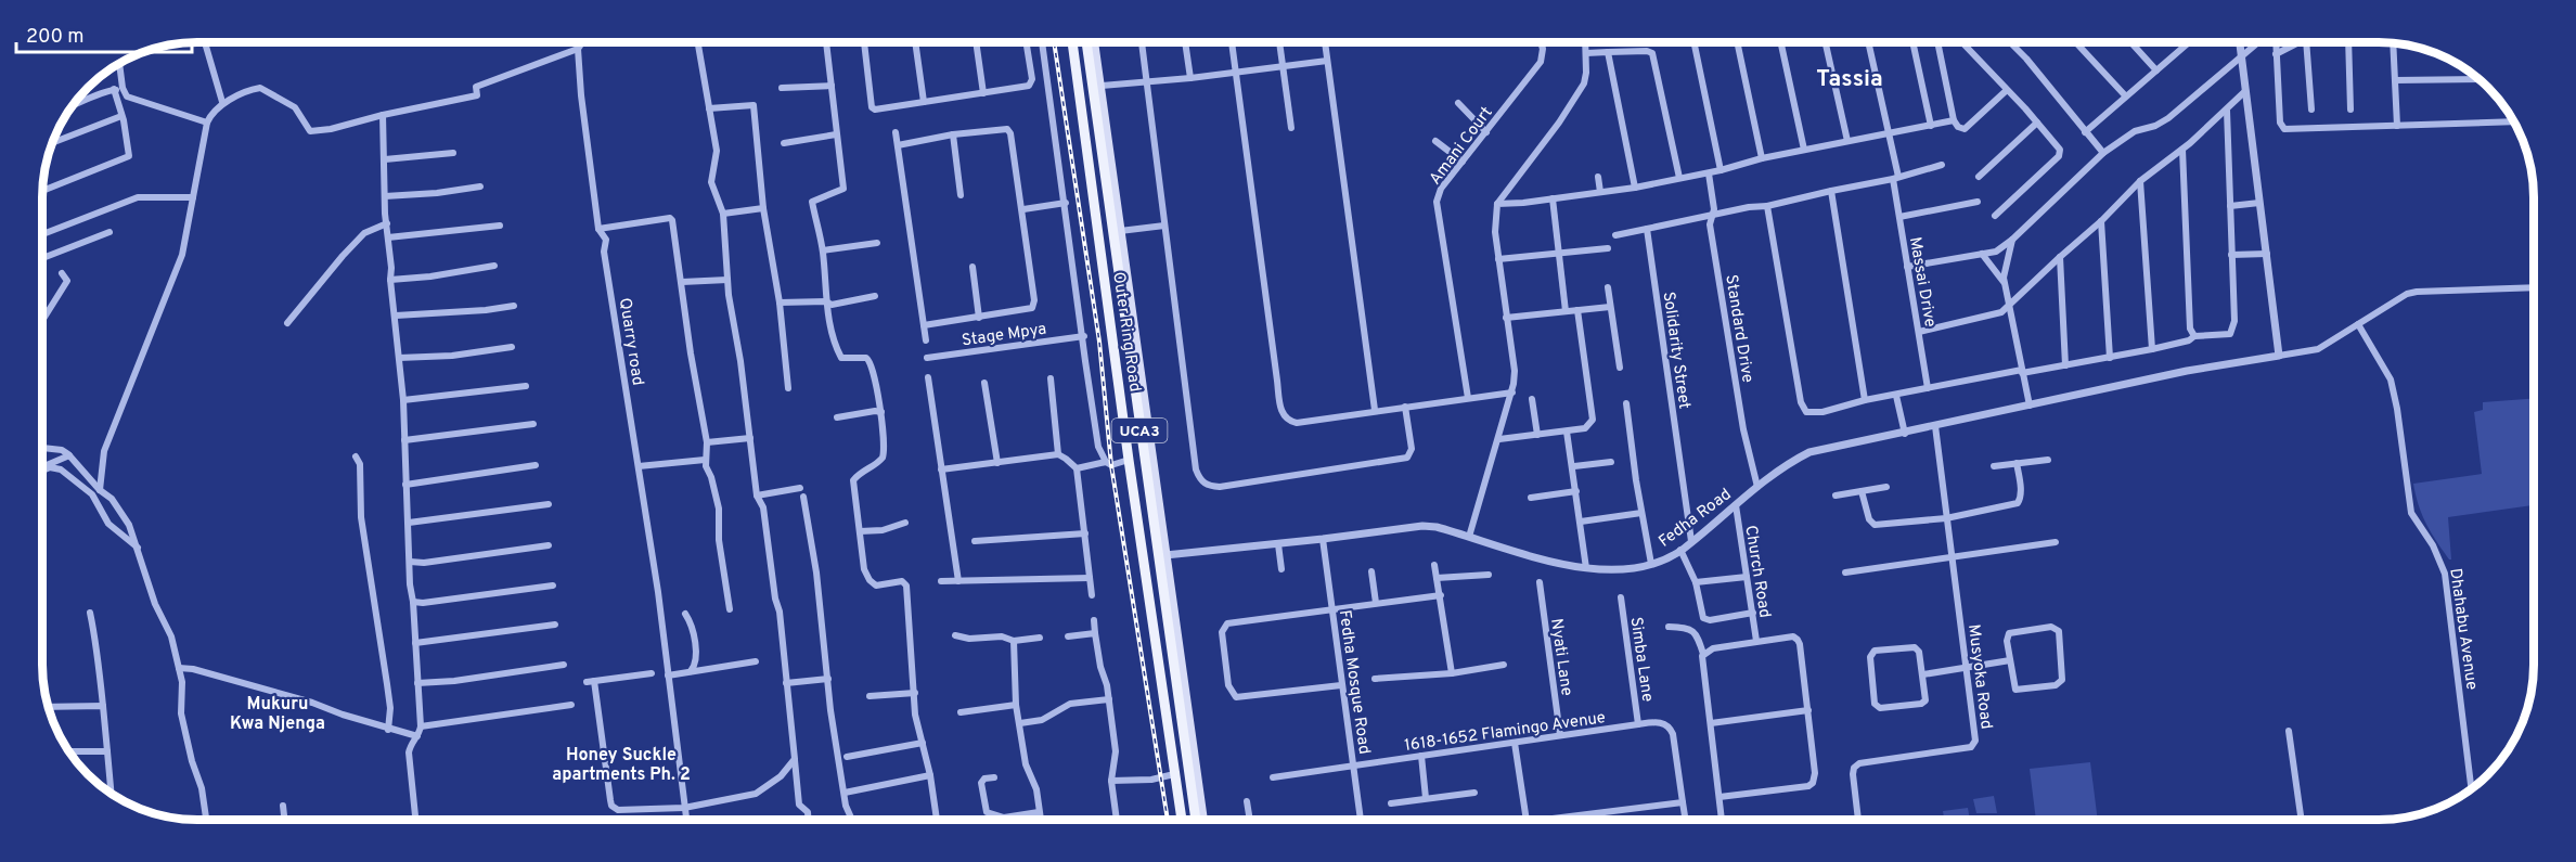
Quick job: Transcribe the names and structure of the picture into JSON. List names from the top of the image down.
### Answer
{
  "streets": {
    "main road": ["Outer Ring Road", "UCA3"],
    "street": [
      "Amani Court",
      "Massai Drive",
      "Standard Drive",
      "Stage Mpya",
      "Quarry road",
      "Solidarity Street",
      "Fedha Road",
      "Church Road",
      "Dhahabu Avenue",
      "Nyati Lane",
      "Simba Lane",
      "Musyoka Road",
      "Fedha Mosque Road",
      "1618-1652 Flamingo Avenue"
    ]
  },
  "crossings": [
    ["Standard Drive", "Fedha Road"],
    ["Outer Ring Road", "UCA3"],
    ["Solidarity Street", "Fedha Road"],
    ["UCA3", "Fedha Road"],
    ["Fedha Road", "Church Road"],
    ["Fedha Road", "Musyoka Road"],
    ["Fedha Road", "Fedha Mosque Road"],
    ["Nyati Lane", "1618-1652 Flamingo Avenue"],
    ["Simba Lane", "1618-1652 Flamingo Avenue"],
    ["Fedha Mosque Road", "1618-1652 Flamingo Avenue"]
  ],
  "districts": ["Tassia", "Mukuru Kwa Njenga", "Honey Suckle apartments Ph. 2"],
  "scale_bar": "200 m"
}
